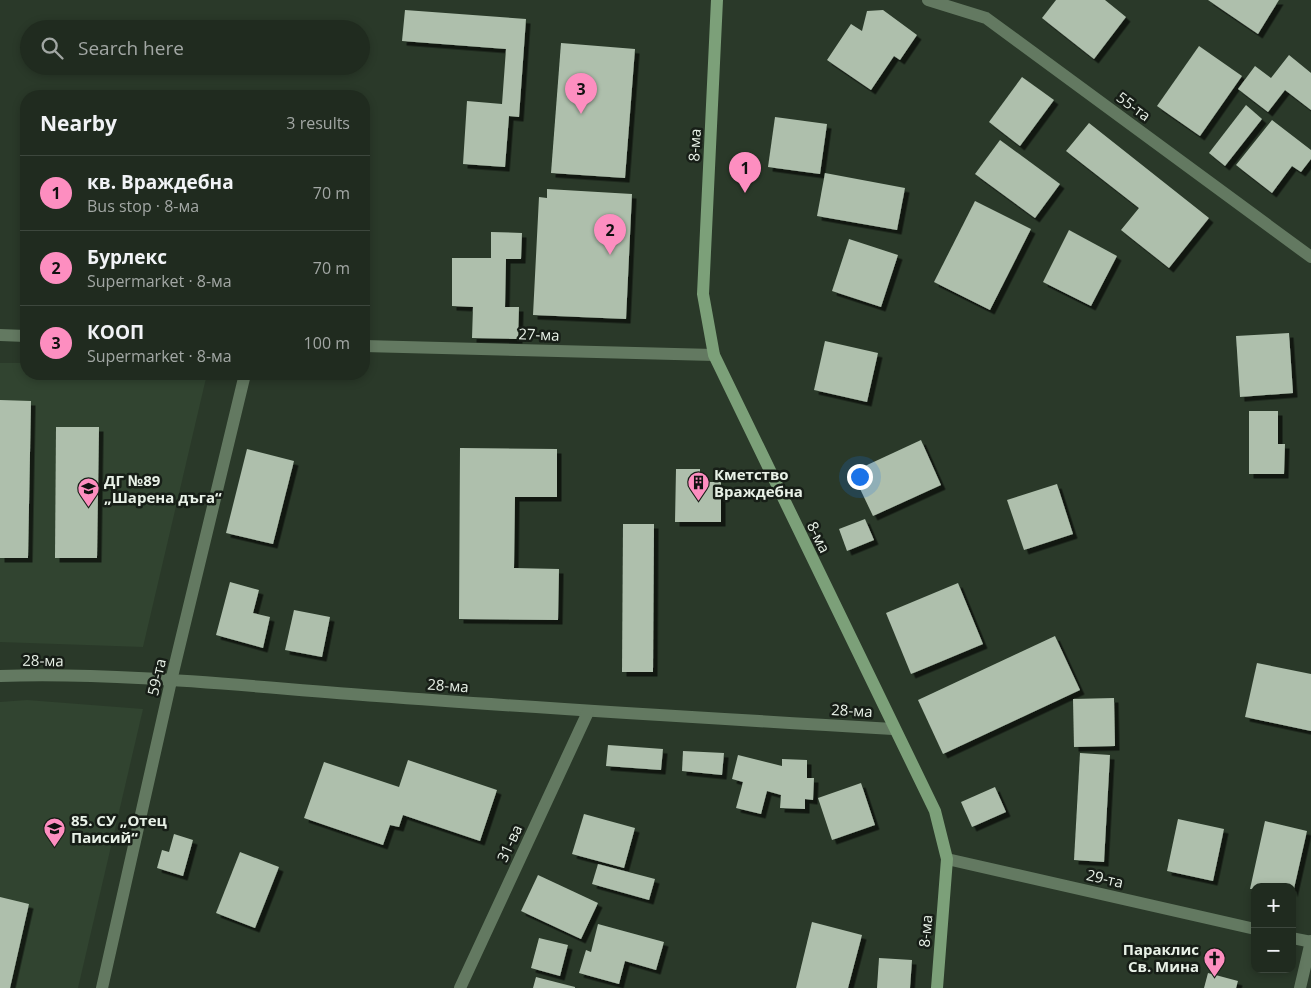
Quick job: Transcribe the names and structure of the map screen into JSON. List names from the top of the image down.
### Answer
{
  "streets": {
    "street": [
      "55-та",
      "8-ма",
      "27-ма",
      "28-ма",
      "59-та",
      "31-ва",
      "29-та"
    ]
  },
  "crossings": [
    ["8-ма", "27-ма"],
    ["8-ма", "28-ма"],
    ["8-ма", "29-та"],
    ["28-ма", "59-та"],
    ["28-ма", "31-ва"]
  ],
  "places": {
    "building": ["Кметство Враждебна"],
    "school or university": ["ДГ №89 „Шарена дъга“", "85. СУ „Отец Паисий“"],
    "church": ["Параклис Св. Мина"]
  },
  "page": {
    "search": "Search here",
    "pins": ["3", "1", "2"],
    "heading": ["Nearby", "3 results"],
    "list": [
      {
        "mark": "1",
        "name": "кв. Враждебна",
        "note": "Bus stop · 8-ма",
        "value": "70 m"
      },
      {
        "mark": "2",
        "name": "Бурлекс",
        "note": "Supermarket · 8-ма",
        "value": "70 m"
      },
      {
        "mark": "3",
        "name": "КООП",
        "note": "Supermarket · 8-ма",
        "value": "100 m"
      }
    ],
    "map_buttons": ["+", "−"]
  }
}
